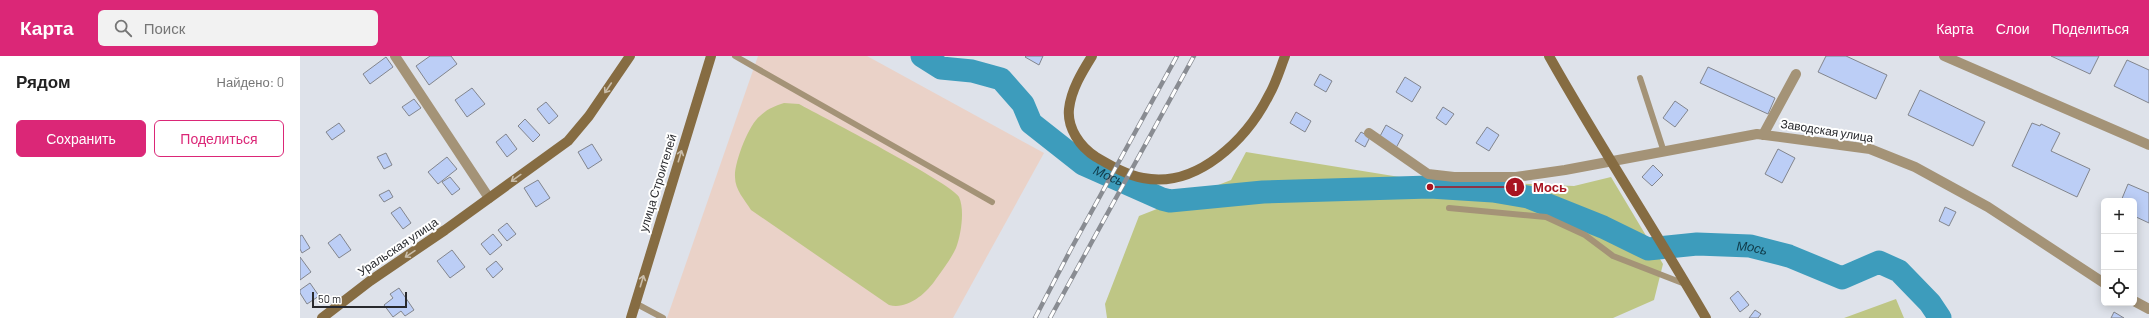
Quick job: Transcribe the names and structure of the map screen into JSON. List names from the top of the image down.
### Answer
{
  "streets": {
    "street": ["Заводская улица", "улица Строителей", "Уральская улица"]
  },
  "one_way": ["улица Строителей", "Уральская улица"],
  "water": ["Мось"],
  "places": ["Мось"],
  "scale_bar": "50 m",
  "page": {
    "header": "Карта",
    "search": "Поиск",
    "nav": ["Карта", "Слои", "Поделиться"],
    "heading": ["Рядом", "Найдено: 0"],
    "buttons": ["Сохранить", "Поделиться"],
    "map_buttons": ["+", "−"],
    "scale": "50 m"
  }
}
